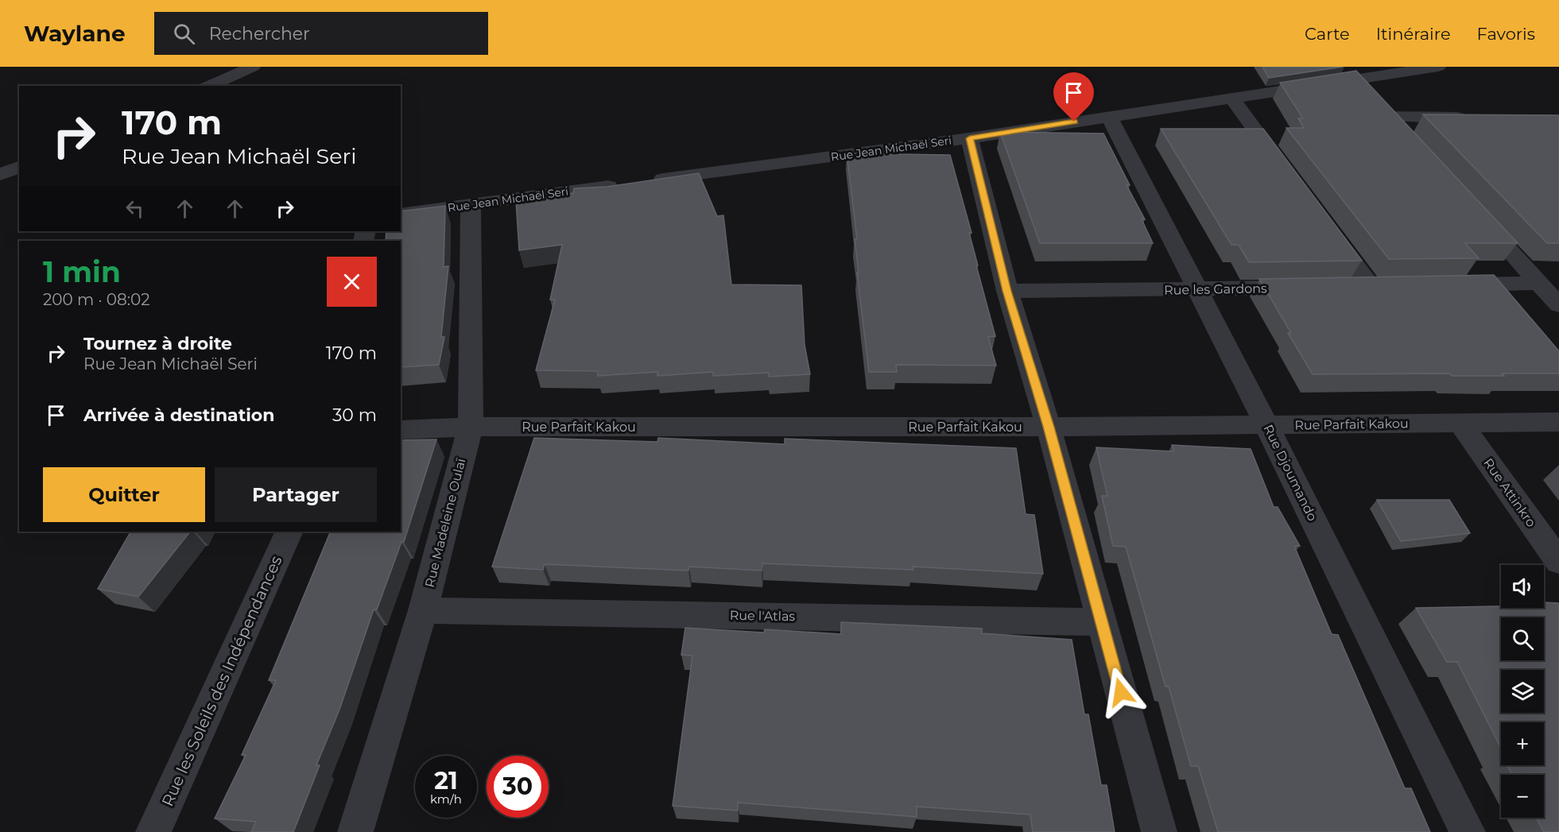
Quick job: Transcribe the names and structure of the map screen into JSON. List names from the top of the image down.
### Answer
{
  "streets": {
    "street": [
      "Rue Jean Michaël Seri",
      "Rue les Gardons",
      "Rue Parfait Kakou",
      "Rue Djoumando",
      "Rue Attinkro",
      "Rue Madeleine Oulaï",
      "Rue l'Atlas",
      "Rue les Soleils des Indépendances"
    ]
  },
  "crossings": [
    ["Rue Jean Michaël Seri", "Rue Djoumando"],
    ["Rue Jean Michaël Seri", "Rue Madeleine Oulaï"],
    ["Rue les Gardons", "Rue Djoumando"],
    ["Rue Parfait Kakou", "Rue Djoumando"],
    ["Rue Parfait Kakou", "Rue Attinkro"],
    ["Rue Parfait Kakou", "Rue Madeleine Oulaï"],
    ["Rue Madeleine Oulaï", "Rue l'Atlas"]
  ],
  "page": {
    "header": "Waylane",
    "search": "Rechercher",
    "nav": ["Carte", "Itinéraire", "Favoris"],
    "turn": ["170 m", "Rue Jean Michaël Seri"],
    "heading": ["1 min", "200 m · 08:02"],
    "list": [
      {
        "name": "Tournez à droite",
        "note": "Rue Jean Michaël Seri",
        "value": "170 m"
      },
      {
        "name": "Arrivée à destination",
        "value": "30 m"
      }
    ],
    "buttons": ["Quitter", "Partager"],
    "map_buttons": ["+", "−"],
    "speed": "21 km/h",
    "limit": "30"
  }
}
